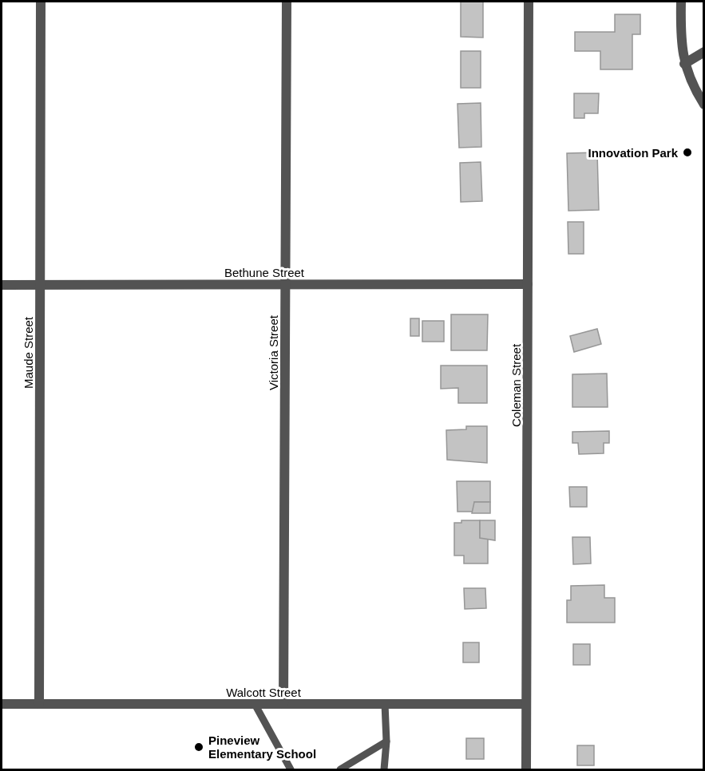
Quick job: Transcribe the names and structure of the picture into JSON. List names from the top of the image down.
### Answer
{
  "streets": {
    "street": [
      "Bethune Street",
      "Maude Street",
      "Victoria Street",
      "Coleman Street",
      "Walcott Street"
    ]
  },
  "crossings": [
    ["Bethune Street", "Maude Street"],
    ["Bethune Street", "Victoria Street"],
    ["Bethune Street", "Coleman Street"],
    ["Maude Street", "Walcott Street"],
    ["Victoria Street", "Walcott Street"],
    ["Coleman Street", "Walcott Street"]
  ],
  "places": ["Innovation Park", "Pineview Elementary School"]
}
